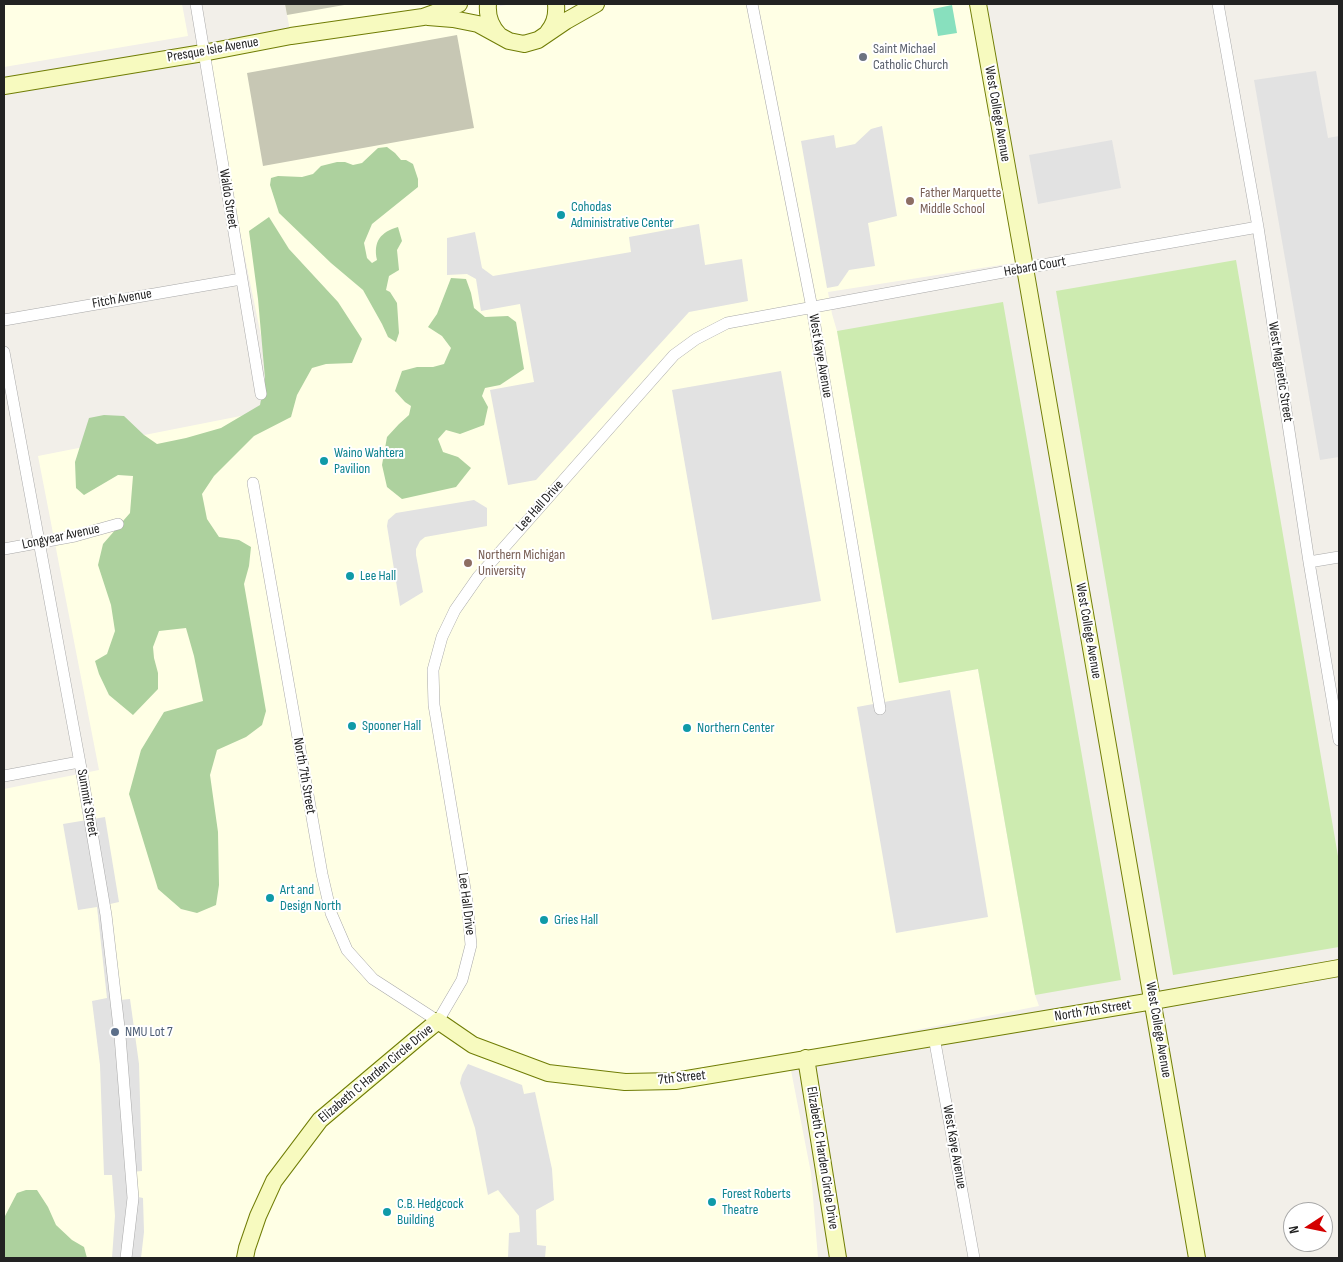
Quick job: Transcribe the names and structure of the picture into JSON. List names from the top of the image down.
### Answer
{
  "streets": {
    "street": [
      "Presque Isle Avenue",
      "West College Avenue",
      "Waldo Street",
      "Hebard Court",
      "Fitch Avenue",
      "West Kaye Avenue",
      "West Magnetic Street",
      "Lee Hall Drive",
      "Longyear Avenue",
      "North 7th Street",
      "Summit Street",
      "Elizabeth C Harden Circle Drive",
      "7th Street"
    ]
  },
  "crossings": [
    ["Presque Isle Avenue", "Waldo Street"],
    ["West College Avenue", "Hebard Court"],
    ["West College Avenue", "North 7th Street"],
    ["Waldo Street", "Fitch Avenue"],
    ["Hebard Court", "West Kaye Avenue"],
    ["Hebard Court", "West Magnetic Street"],
    ["Hebard Court", "Lee Hall Drive"],
    ["West Kaye Avenue", "Lee Hall Drive"],
    ["West Kaye Avenue", "North 7th Street"],
    ["West Kaye Avenue", "7th Street"],
    ["Lee Hall Drive", "North 7th Street"],
    ["Lee Hall Drive", "Elizabeth C Harden Circle Drive"],
    ["Lee Hall Drive", "7th Street"],
    ["Longyear Avenue", "Summit Street"],
    ["North 7th Street", "Elizabeth C Harden Circle Drive"],
    ["North 7th Street", "7th Street"],
    ["Elizabeth C Harden Circle Drive", "7th Street"]
  ],
  "places": [
    "Saint Michael Catholic Church",
    "Father Marquette Middle School",
    "Cohodas Administrative Center",
    "Waino Wahtera Pavilion",
    "Northern Michigan University",
    "Lee Hall",
    "Spooner Hall",
    "Northern Center",
    "Art and Design North",
    "Gries Hall",
    "NMU Lot 7",
    "Forest Roberts Theatre",
    "C.B. Hedgcock Building"
  ],
  "north": "left"
}
